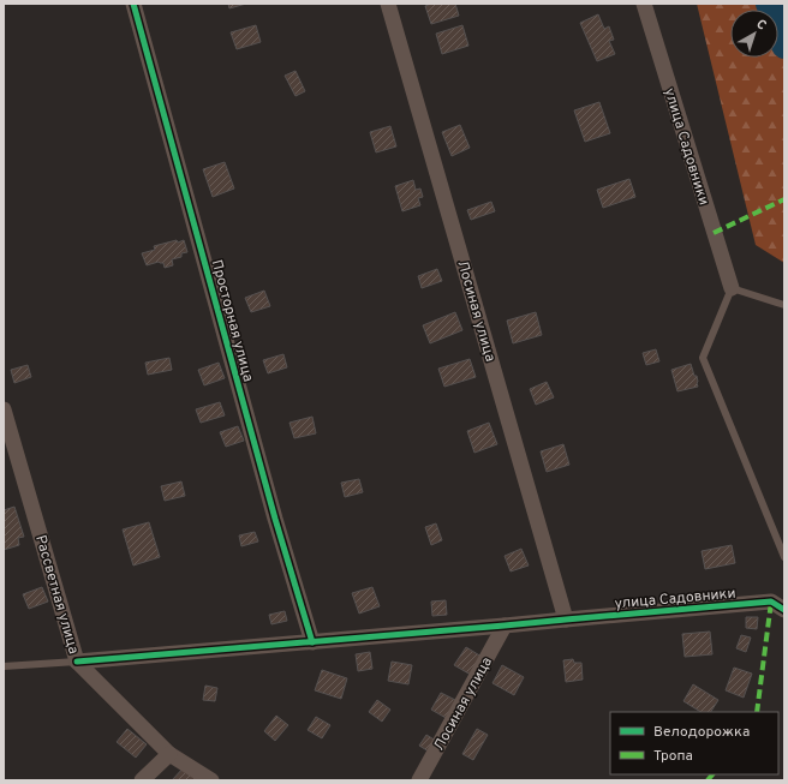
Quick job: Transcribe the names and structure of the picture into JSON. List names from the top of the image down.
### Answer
{
  "streets": {
    "street": [
      "улица Садовники",
      "Лосиная улица",
      "Просторная улица",
      "Рассветная улица"
    ]
  },
  "crossings": [
    ["улица Садовники", "Лосиная улица"],
    ["улица Садовники", "Просторная улица"],
    ["улица Садовники", "Рассветная улица"]
  ],
  "legend": ["Велодорожка", "Тропа"],
  "north": "top right"
}
